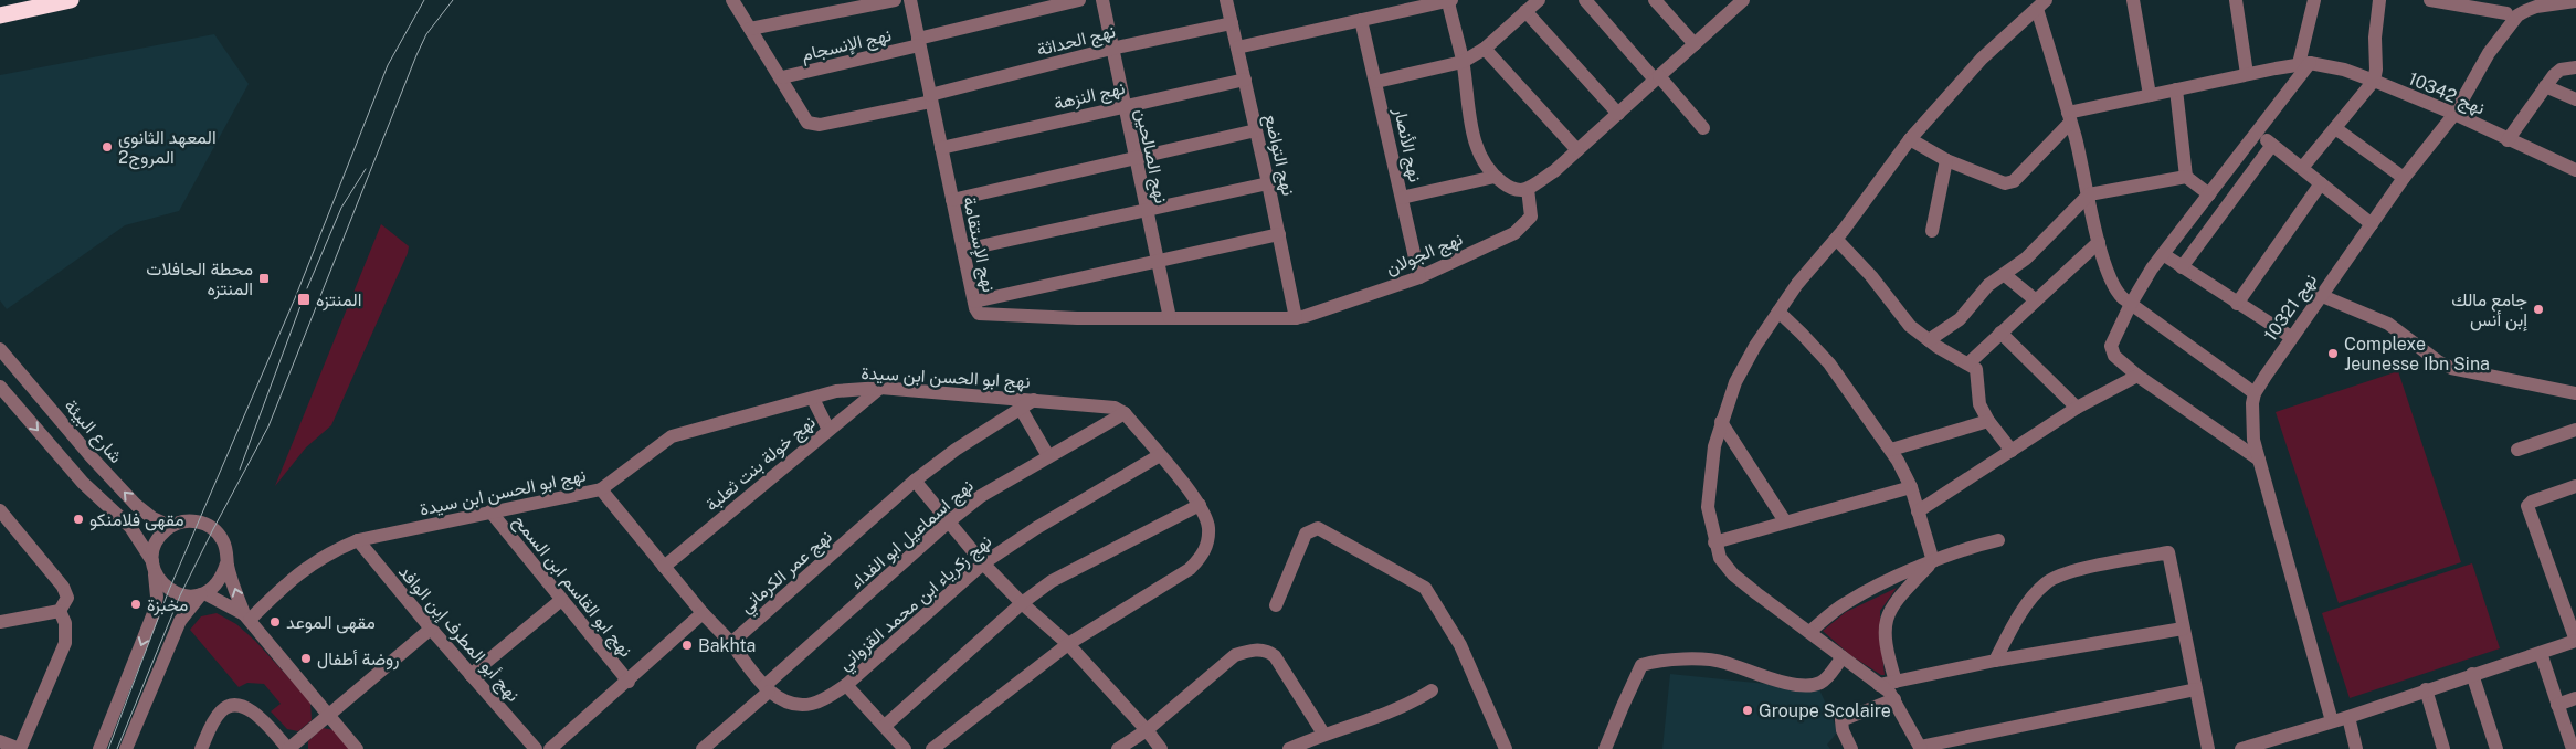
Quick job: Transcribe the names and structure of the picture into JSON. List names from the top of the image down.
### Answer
{
  "streets": {
    "street": [
      "نهج الحداثة",
      "نهج الإنسجام",
      "نهج 10342",
      "نهج النزهة",
      "نهج الأنصار",
      "نهج التواضع",
      "نهج الصالحين",
      "نهج الإستقامة",
      "نهج الجولان",
      "نهج 10321",
      "نهج ابو الحسن ابن سيدة",
      "شارع البيئة",
      "نهج خولة بنت ثعلبة",
      "نهج اسماعيل ابو الفداء",
      "نهج عمر الكرماني",
      "نهج ابو القاسم ابن السمح",
      "نهج زكرياء ابن محمد القزواني",
      "نهج أبو المطرف إبن الوافد"
    ]
  },
  "crossings": [
    ["نهج الحداثة", "نهج الإنسجام"],
    ["نهج الحداثة", "نهج التواضع"],
    ["نهج الحداثة", "نهج الصالحين"],
    ["نهج الحداثة", "نهج الإستقامة"],
    ["نهج الإنسجام", "نهج الإستقامة"],
    ["نهج 10342", "نهج 10321"],
    ["نهج النزهة", "نهج التواضع"],
    ["نهج النزهة", "نهج الصالحين"],
    ["نهج النزهة", "نهج الإستقامة"],
    ["نهج الأنصار", "نهج الجولان"],
    ["نهج التواضع", "نهج الإستقامة"],
    ["نهج التواضع", "نهج الجولان"],
    ["نهج الصالحين", "نهج الإستقامة"],
    ["نهج الإستقامة", "نهج الجولان"],
    ["نهج ابو الحسن ابن سيدة", "نهج خولة بنت ثعلبة"],
    ["نهج ابو الحسن ابن سيدة", "نهج اسماعيل ابو الفداء"],
    ["نهج ابو الحسن ابن سيدة", "نهج عمر الكرماني"],
    ["نهج ابو الحسن ابن سيدة", "نهج ابو القاسم ابن السمح"],
    ["نهج ابو الحسن ابن سيدة", "نهج أبو المطرف إبن الوافد"],
    ["نهج اسماعيل ابو الفداء", "نهج زكرياء ابن محمد القزواني"]
  ],
  "places": {
    "other": [
      "المعهد الثانوي المروج2",
      "جامع مالك إبن أنس",
      "Complexe Jeunesse Ibn Sina",
      "مقهى فلامنكو",
      "مخبزة",
      "مقهى الموعد",
      "Bakhta",
      "روضة أطفال",
      "Groupe Scolaire"
    ],
    "transit": ["محطة الحافلات المنتزه", "المنتزه"]
  }
}
